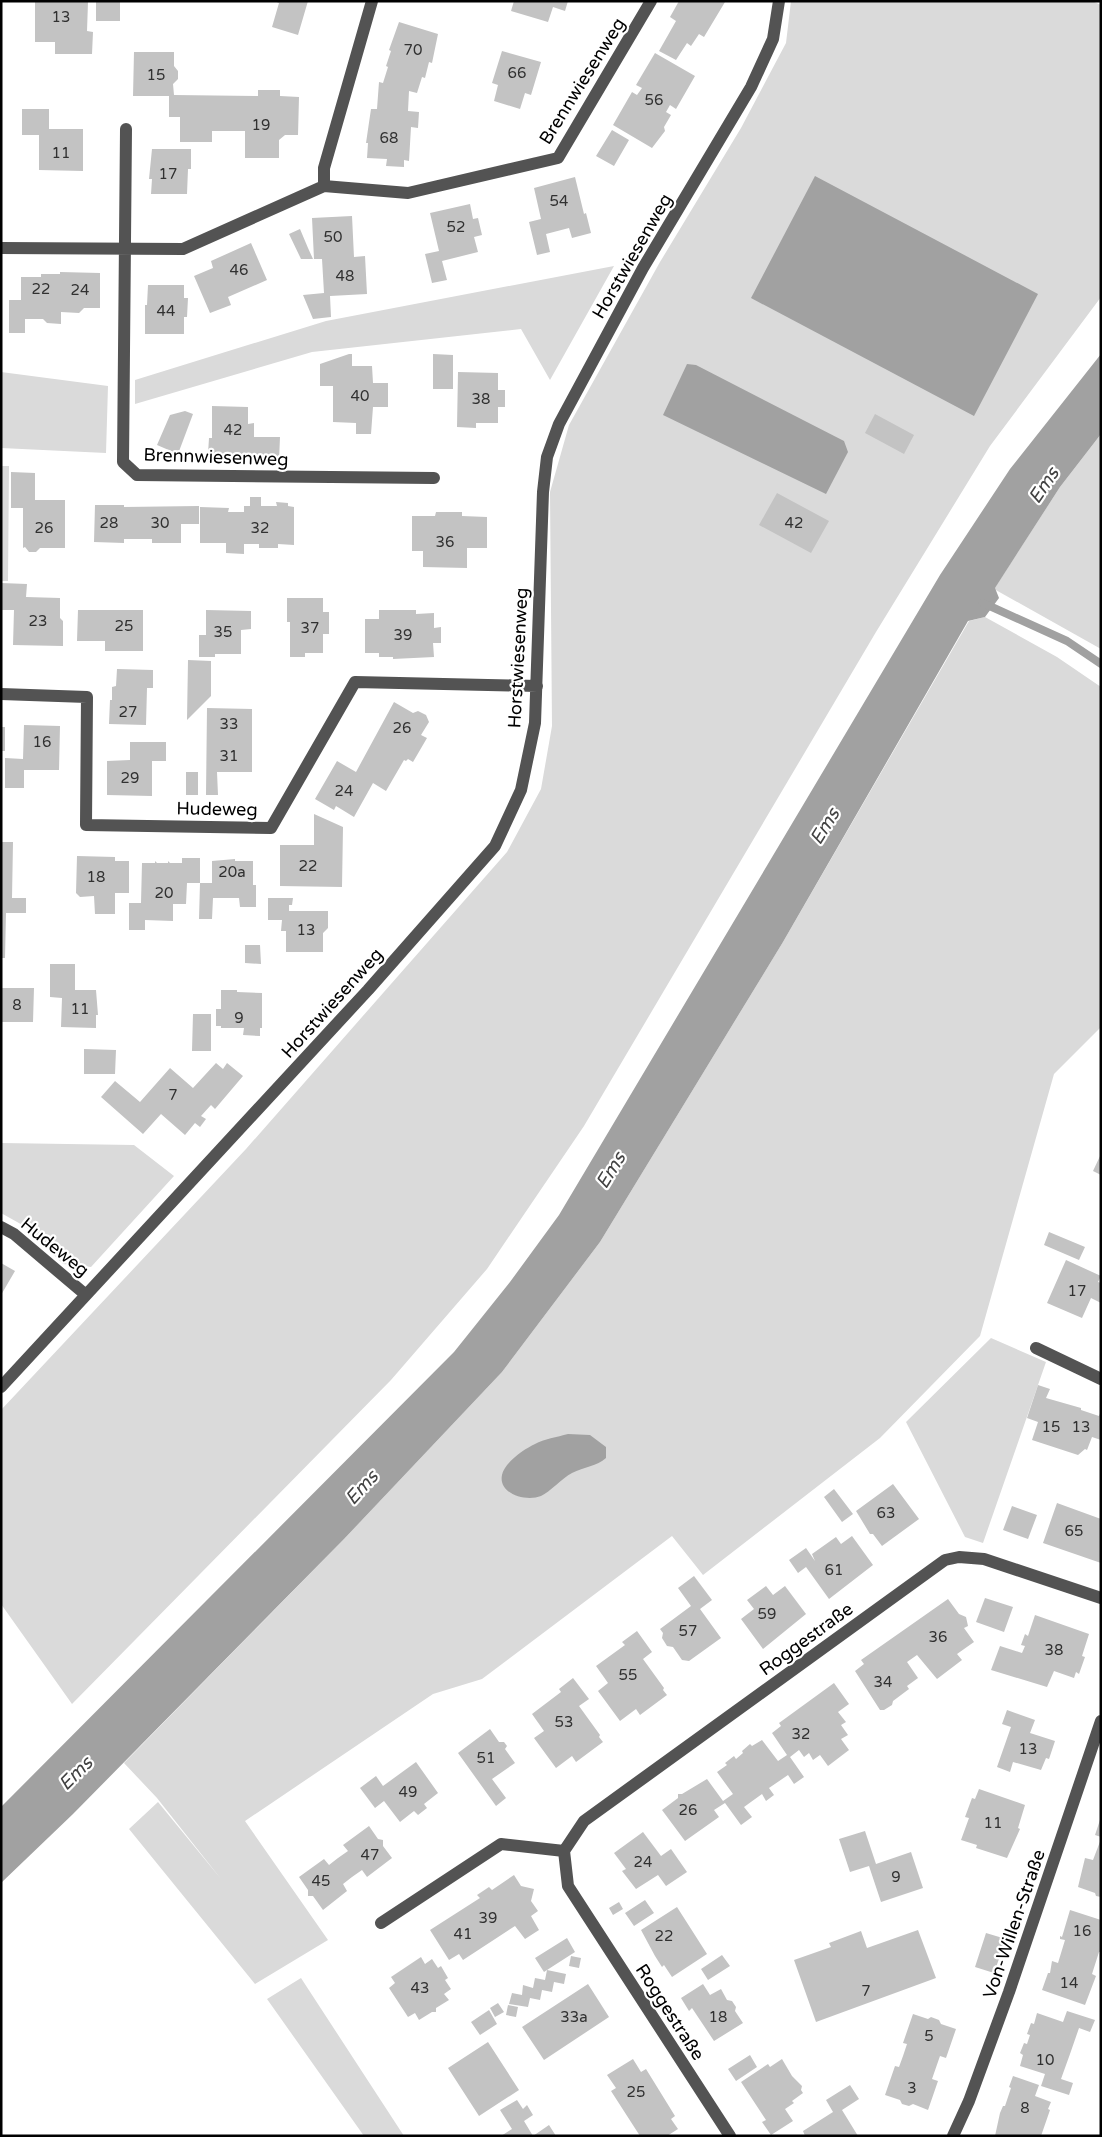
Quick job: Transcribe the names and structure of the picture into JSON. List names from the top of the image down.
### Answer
{
  "streets": {
    "street": [
      "Brennwiesenweg",
      "Horstwiesenweg",
      "Hudeweg",
      "Roggestraße",
      "Von-Willen-Straße"
    ]
  },
  "crossings": [
    ["Horstwiesenweg", "Hudeweg"]
  ],
  "water": ["Ems"],
  "house_numbers": [
    "13",
    "70",
    "66",
    "15",
    "56",
    "19",
    "68",
    "11",
    "17",
    "54",
    "52",
    "50",
    "46",
    "48",
    "22",
    "24",
    "44",
    "40",
    "38",
    "42",
    "28",
    "30",
    "42",
    "26",
    "32",
    "36",
    "23",
    "25",
    "37",
    "35",
    "39",
    "27",
    "33",
    "26",
    "16",
    "31",
    "29",
    "24",
    "22",
    "20a",
    "18",
    "20",
    "13",
    "8",
    "11",
    "9",
    "7",
    "17",
    "15",
    "13",
    "63",
    "65",
    "61",
    "59",
    "57",
    "36",
    "38",
    "55",
    "34",
    "53",
    "32",
    "13",
    "51",
    "49",
    "26",
    "11",
    "47",
    "24",
    "9",
    "45",
    "39",
    "16",
    "41",
    "22",
    "14",
    "43",
    "7",
    "33a",
    "18",
    "5",
    "10",
    "3",
    "25",
    "8"
  ]
}
